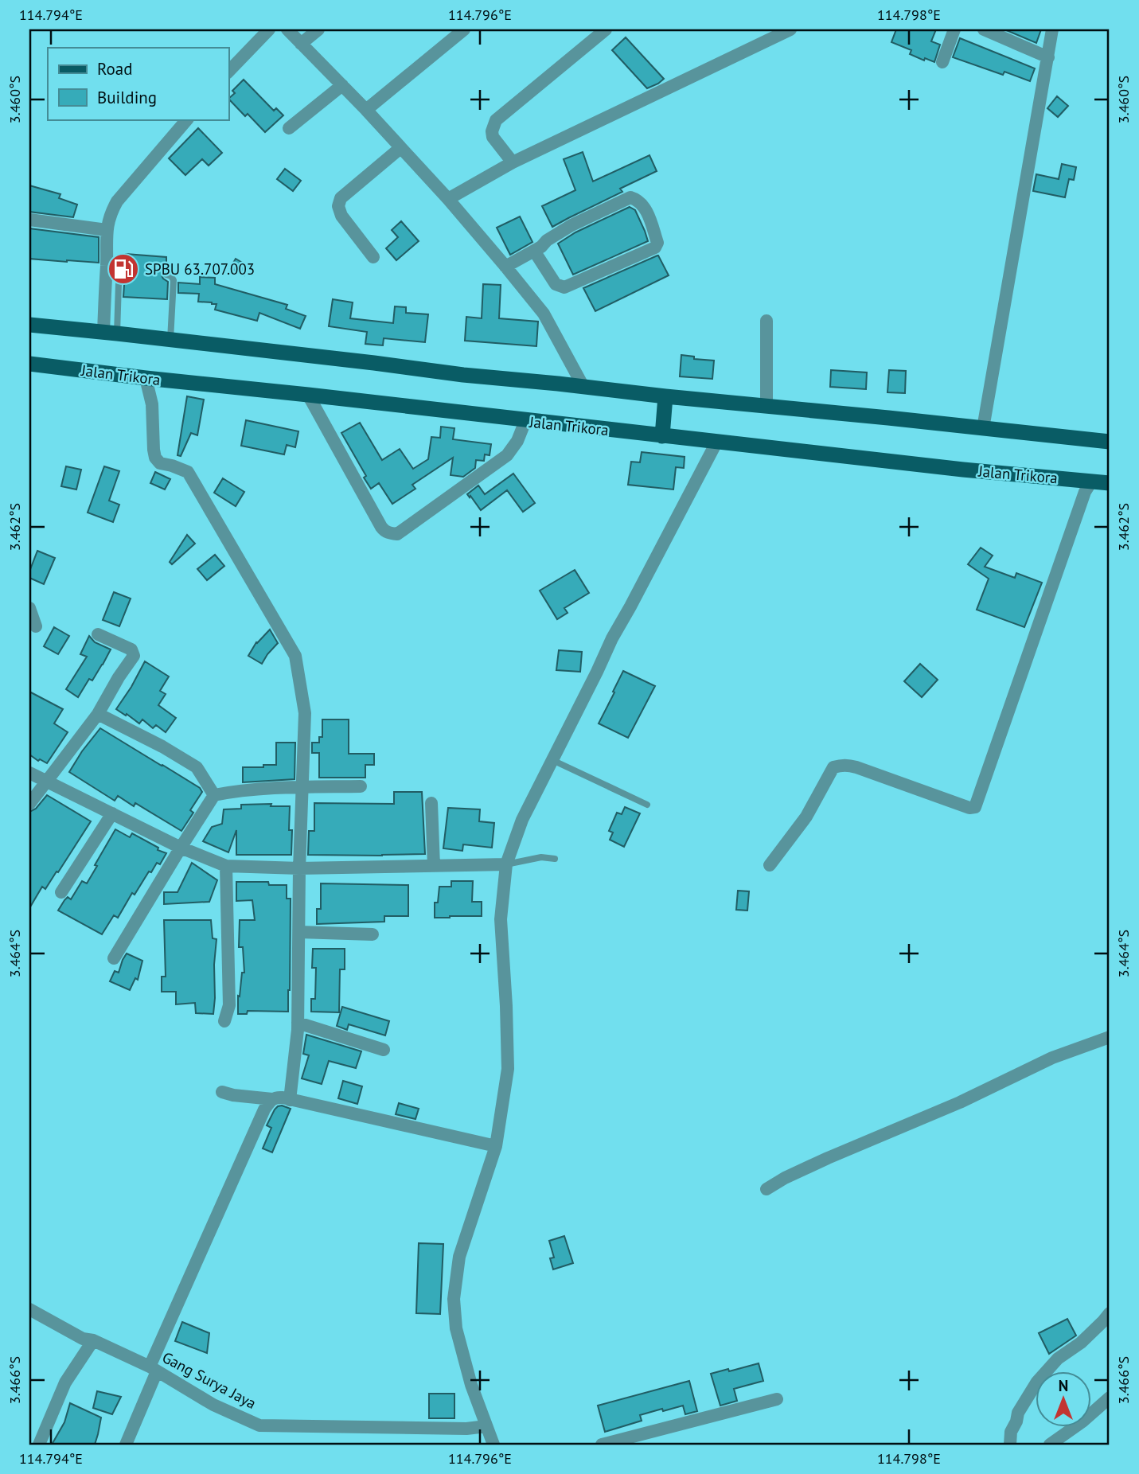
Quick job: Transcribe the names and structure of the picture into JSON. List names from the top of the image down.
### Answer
{
  "streets": {
    "main road": ["Jalan Trikora"],
    "street": ["Gang Surya Jaya"]
  },
  "places": {
    "fuel station": ["SPBU 63.707.003"]
  },
  "legend": ["Road", "Building"],
  "north": "top",
  "coordinates": [
    "114.794°E",
    "114.796°E",
    "114.798°E",
    "3.460°S",
    "3.462°S",
    "3.464°S",
    "3.466°S"
  ]
}
